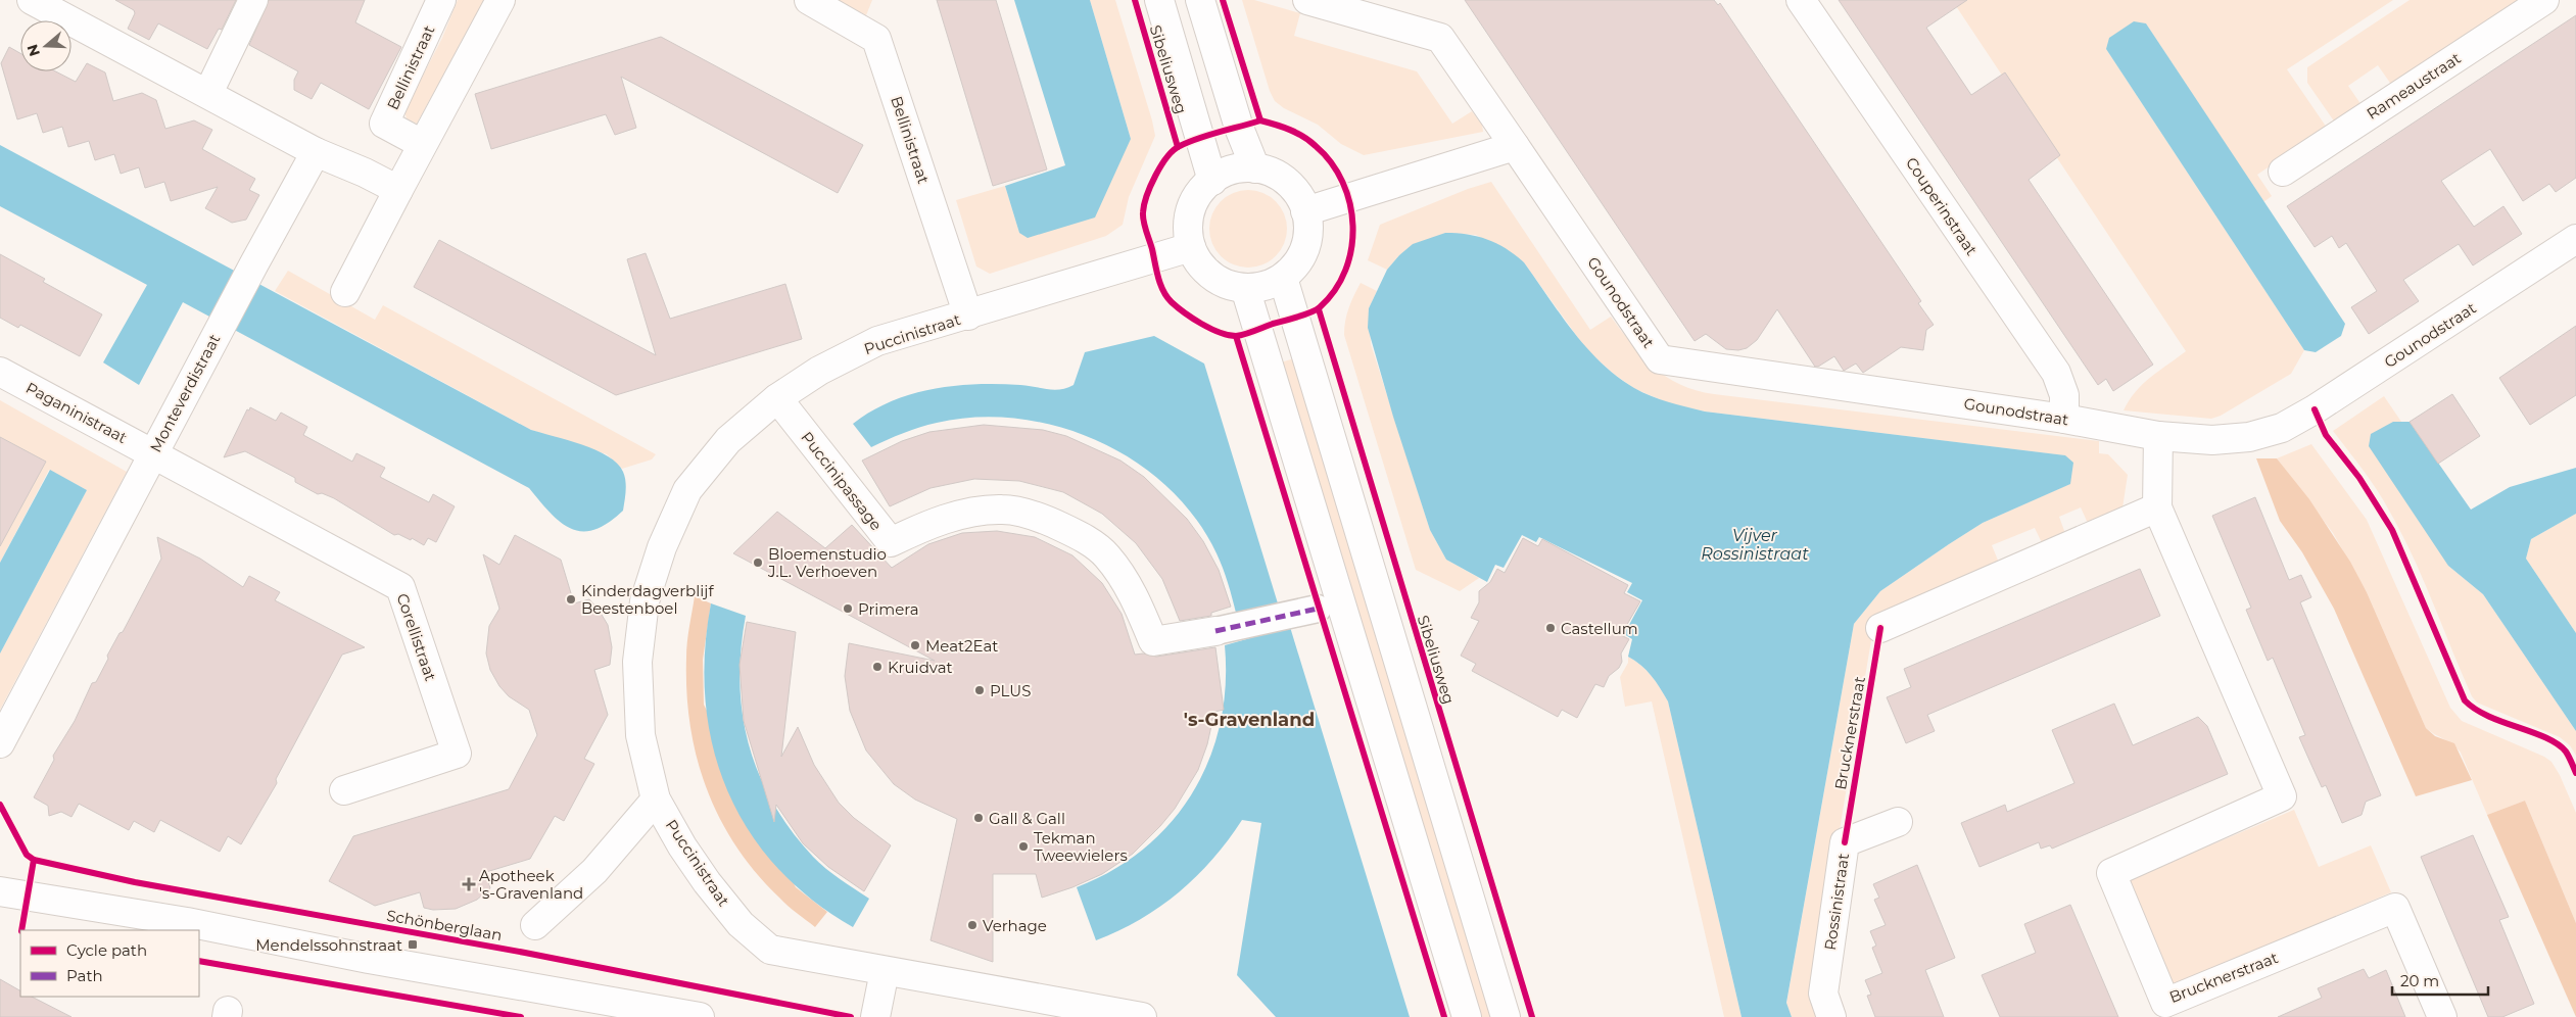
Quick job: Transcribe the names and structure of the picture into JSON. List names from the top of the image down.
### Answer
{
  "streets": {
    "street": [
      "Bellinistraat",
      "Sibeliusweg",
      "Rameaustraat",
      "Couperinstraat",
      "Gounodstraat",
      "Puccinistraat",
      "Monteverdistraat",
      "Paganinistraat",
      "Puccinipassage",
      "Corellistraat",
      "Brucknerstraat",
      "Rossinistraat"
    ],
    "cycle path": ["Schönberglaan"]
  },
  "crossings": [
    ["Bellinistraat", "Puccinistraat"],
    ["Sibeliusweg", "Puccinistraat"],
    ["Couperinstraat", "Gounodstraat"],
    ["Gounodstraat", "Brucknerstraat"],
    ["Puccinistraat", "Puccinipassage"],
    ["Monteverdistraat", "Paganinistraat"],
    ["Monteverdistraat", "Corellistraat"],
    ["Paganinistraat", "Corellistraat"]
  ],
  "districts": ["'s-Gravenland"],
  "water": ["Vijver Rossinistraat"],
  "places": {
    "other": [
      "Bloemenstudio J.L. Verhoeven",
      "Kinderdagverblijf Beestenboel",
      "Primera",
      "Castellum",
      "Meat2Eat",
      "Kruidvat",
      "PLUS",
      "Gall & Gall",
      "Tekman Tweewielers",
      "Verhage"
    ],
    "health": ["Apotheek 's-Gravenland"],
    "transit": ["Mendelssohnstraat"]
  },
  "legend": ["Cycle path", "Path"],
  "scale_bar": "20 m",
  "north": "left"
}
